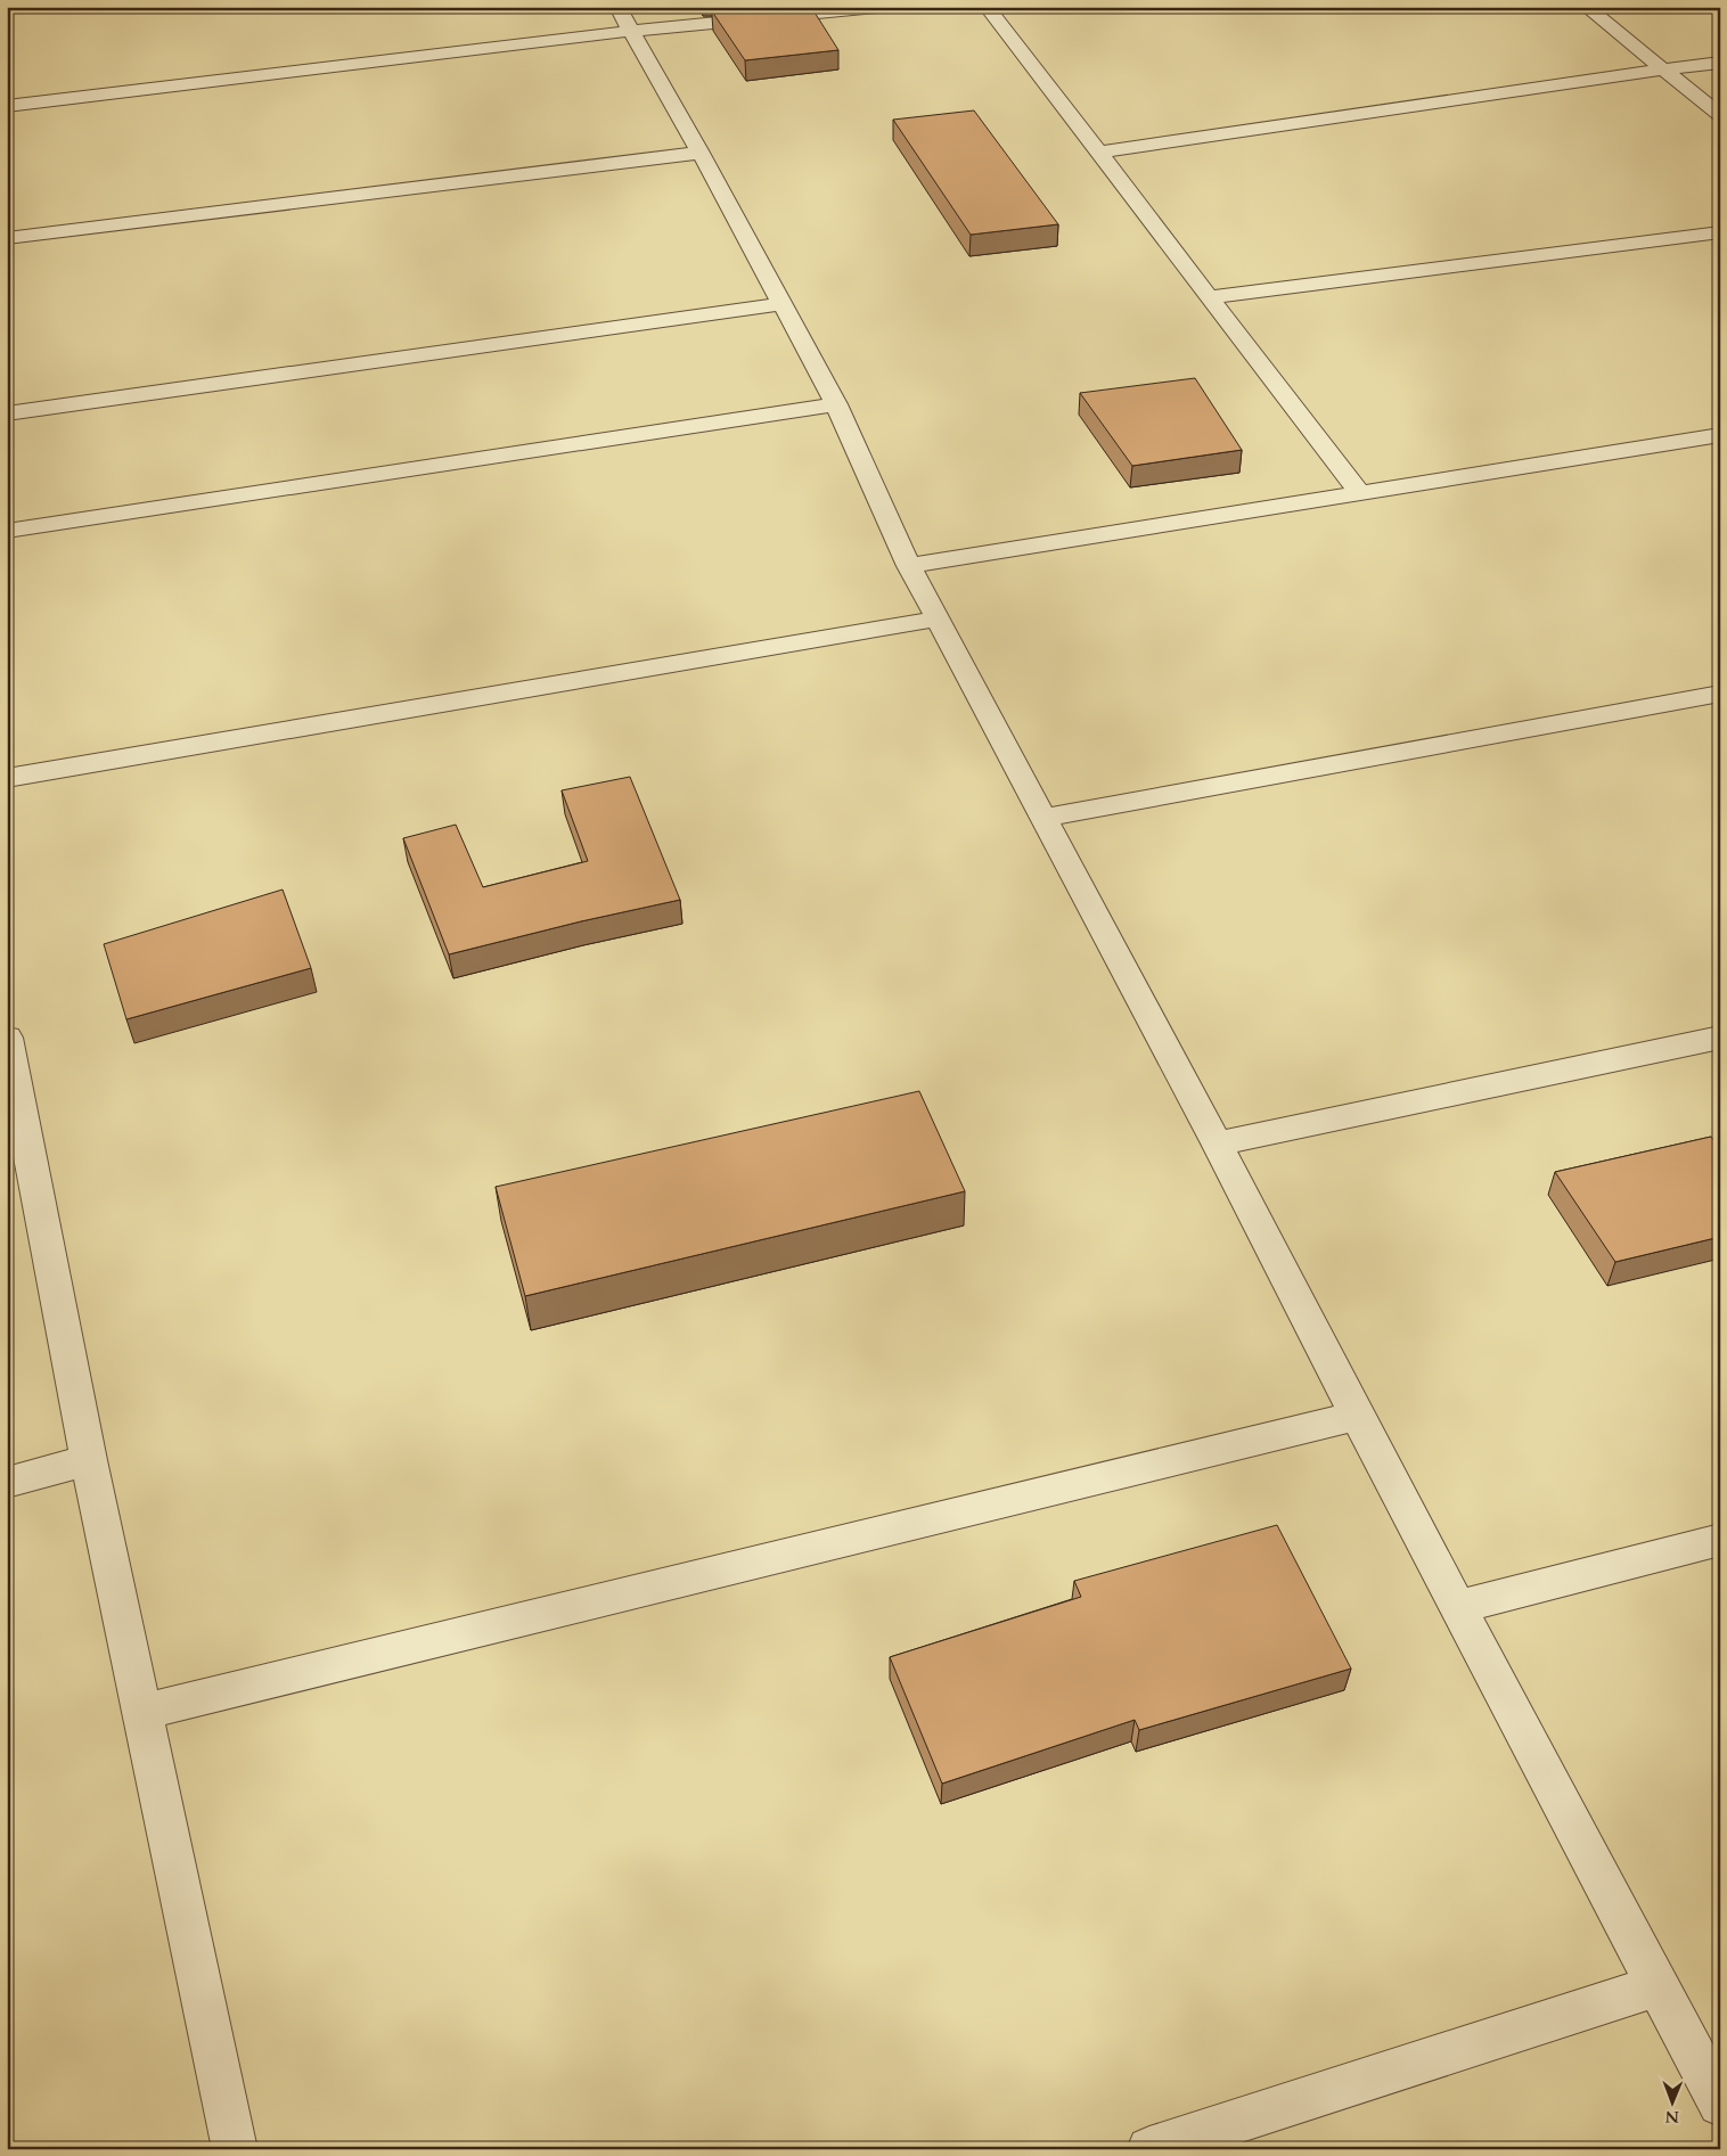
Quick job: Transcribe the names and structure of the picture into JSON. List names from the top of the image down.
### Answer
{
  "north": "bottom"
}
